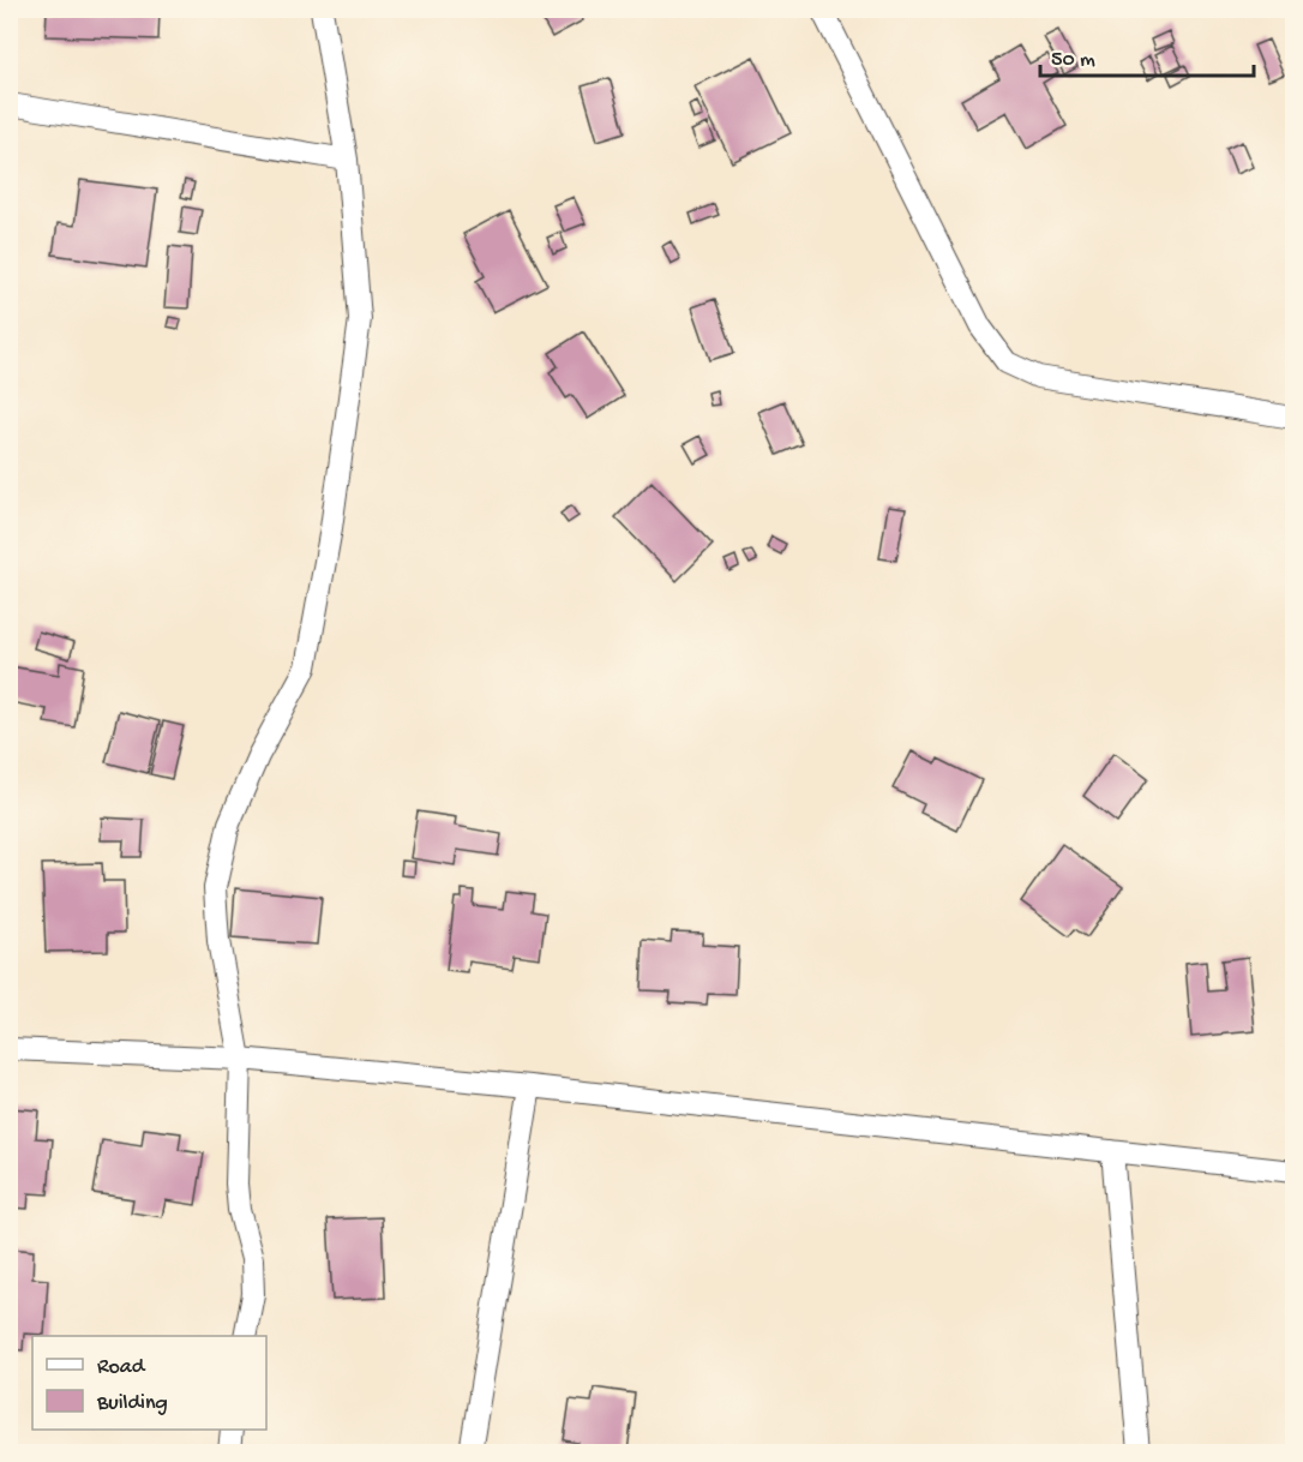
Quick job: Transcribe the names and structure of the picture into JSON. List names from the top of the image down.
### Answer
{
  "legend": ["Road", "Building"],
  "scale_bar": "50 m"
}
